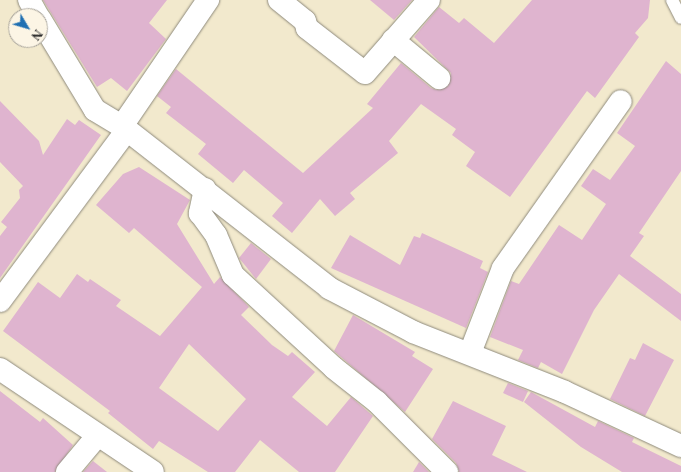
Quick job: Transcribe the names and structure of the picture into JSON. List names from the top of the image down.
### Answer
{
  "north": "bottom right"
}
